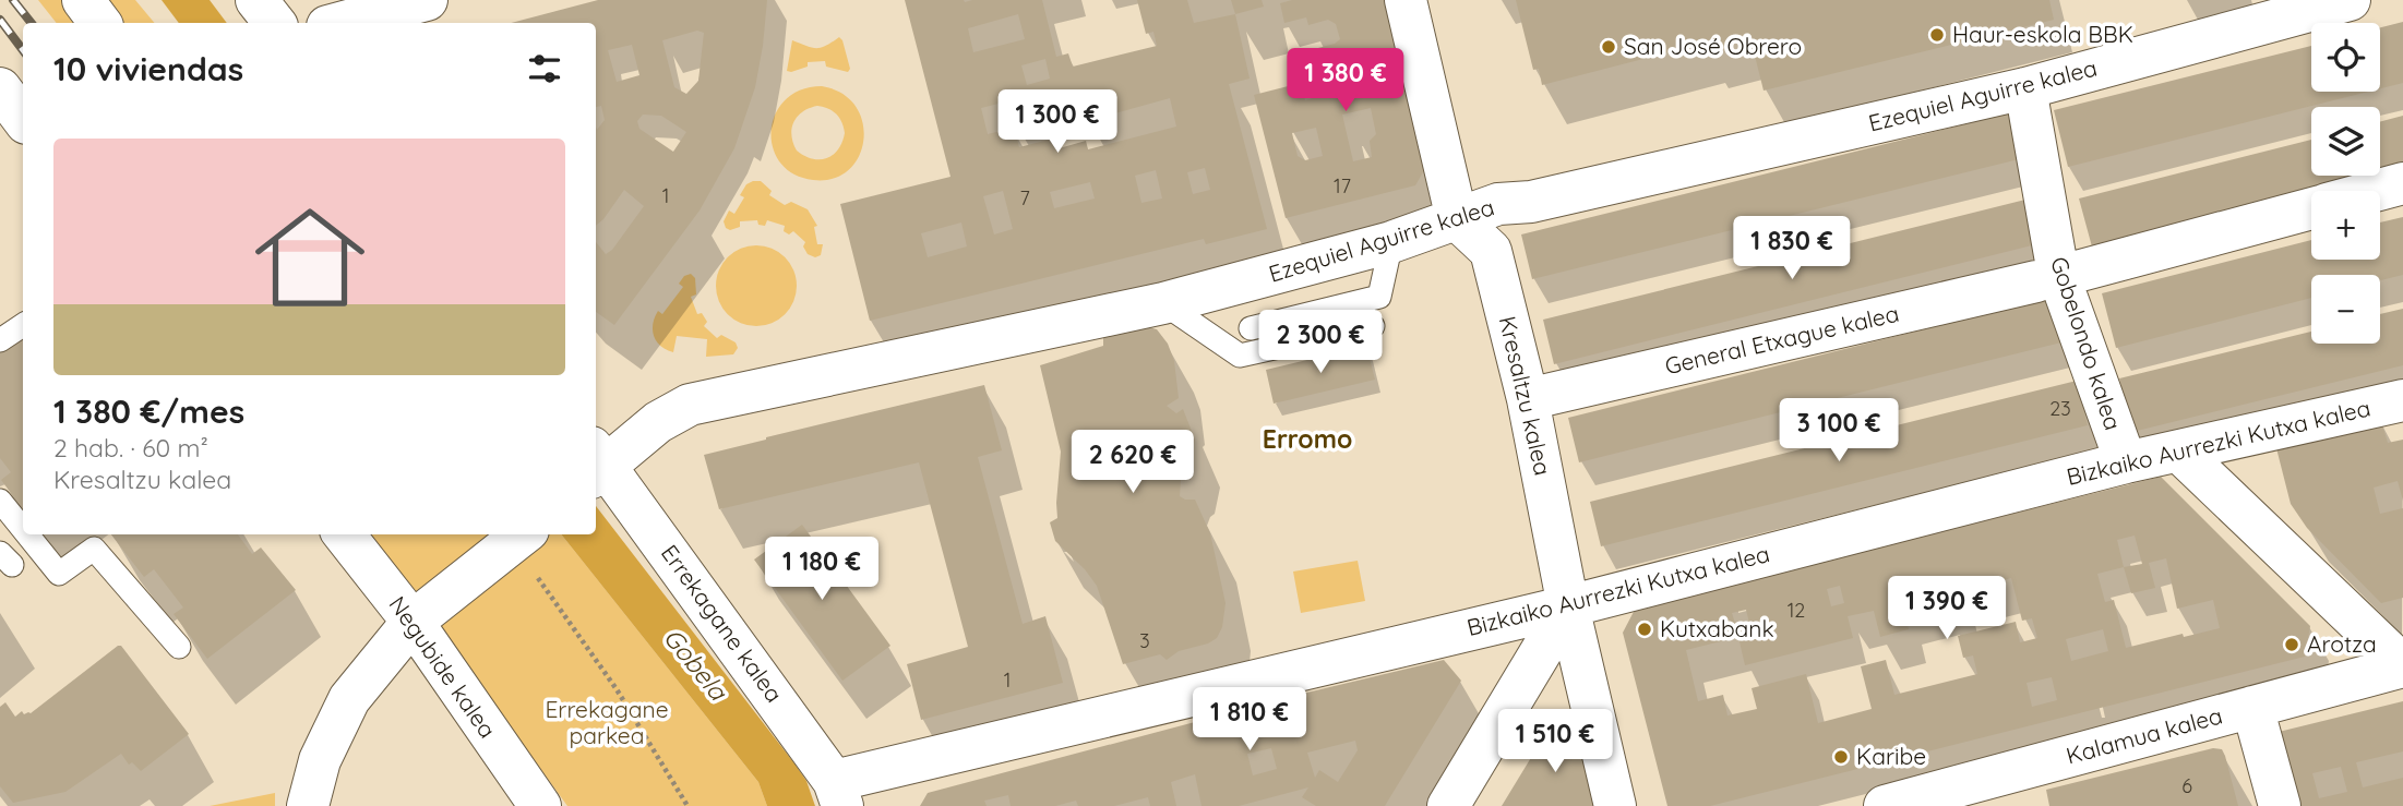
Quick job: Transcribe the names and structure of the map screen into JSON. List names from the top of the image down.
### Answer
{
  "streets": {
    "street": [
      "Ezequiel Aguirre kalea",
      "General Etxague kalea",
      "Gobelondo kalea",
      "Kresaltzu kalea",
      "Bizkaiko Aurrezki Kutxa kalea",
      "Errekagane kalea",
      "Negubide kalea",
      "Kalamua kalea"
    ]
  },
  "crossings": [
    ["Ezequiel Aguirre kalea", "Gobelondo kalea"],
    ["Ezequiel Aguirre kalea", "Kresaltzu kalea"],
    ["Ezequiel Aguirre kalea", "Errekagane kalea"],
    ["General Etxague kalea", "Kresaltzu kalea"],
    ["Gobelondo kalea", "Bizkaiko Aurrezki Kutxa kalea"],
    ["Kresaltzu kalea", "Bizkaiko Aurrezki Kutxa kalea"],
    ["Bizkaiko Aurrezki Kutxa kalea", "Errekagane kalea"]
  ],
  "districts": ["Erromo"],
  "water": ["Gobela"],
  "parks": ["Errekagane parkea"],
  "places": [
    "Haur-eskola BBK",
    "San José Obrero",
    "Kutxabank",
    "Arotza",
    "Karibe"
  ],
  "house_numbers": [
    "17",
    "1",
    "7",
    "23",
    "12",
    "3",
    "1",
    "6"
  ],
  "page": {
    "map_buttons": ["+", "−"],
    "heading": "10 viviendas",
    "price": [
      "1 380 €",
      "1 300 €",
      "1 830 €",
      "2 300 €",
      "3 100 €",
      "2 620 €",
      "1 180 €",
      "1 390 €",
      "1 810 €",
      "1 510 €"
    ],
    "list": [
      {
        "name": "1 380 €/mes",
        "note": "2 hab. · 60 m² · Kresaltzu kalea"
      }
    ]
  }
}
